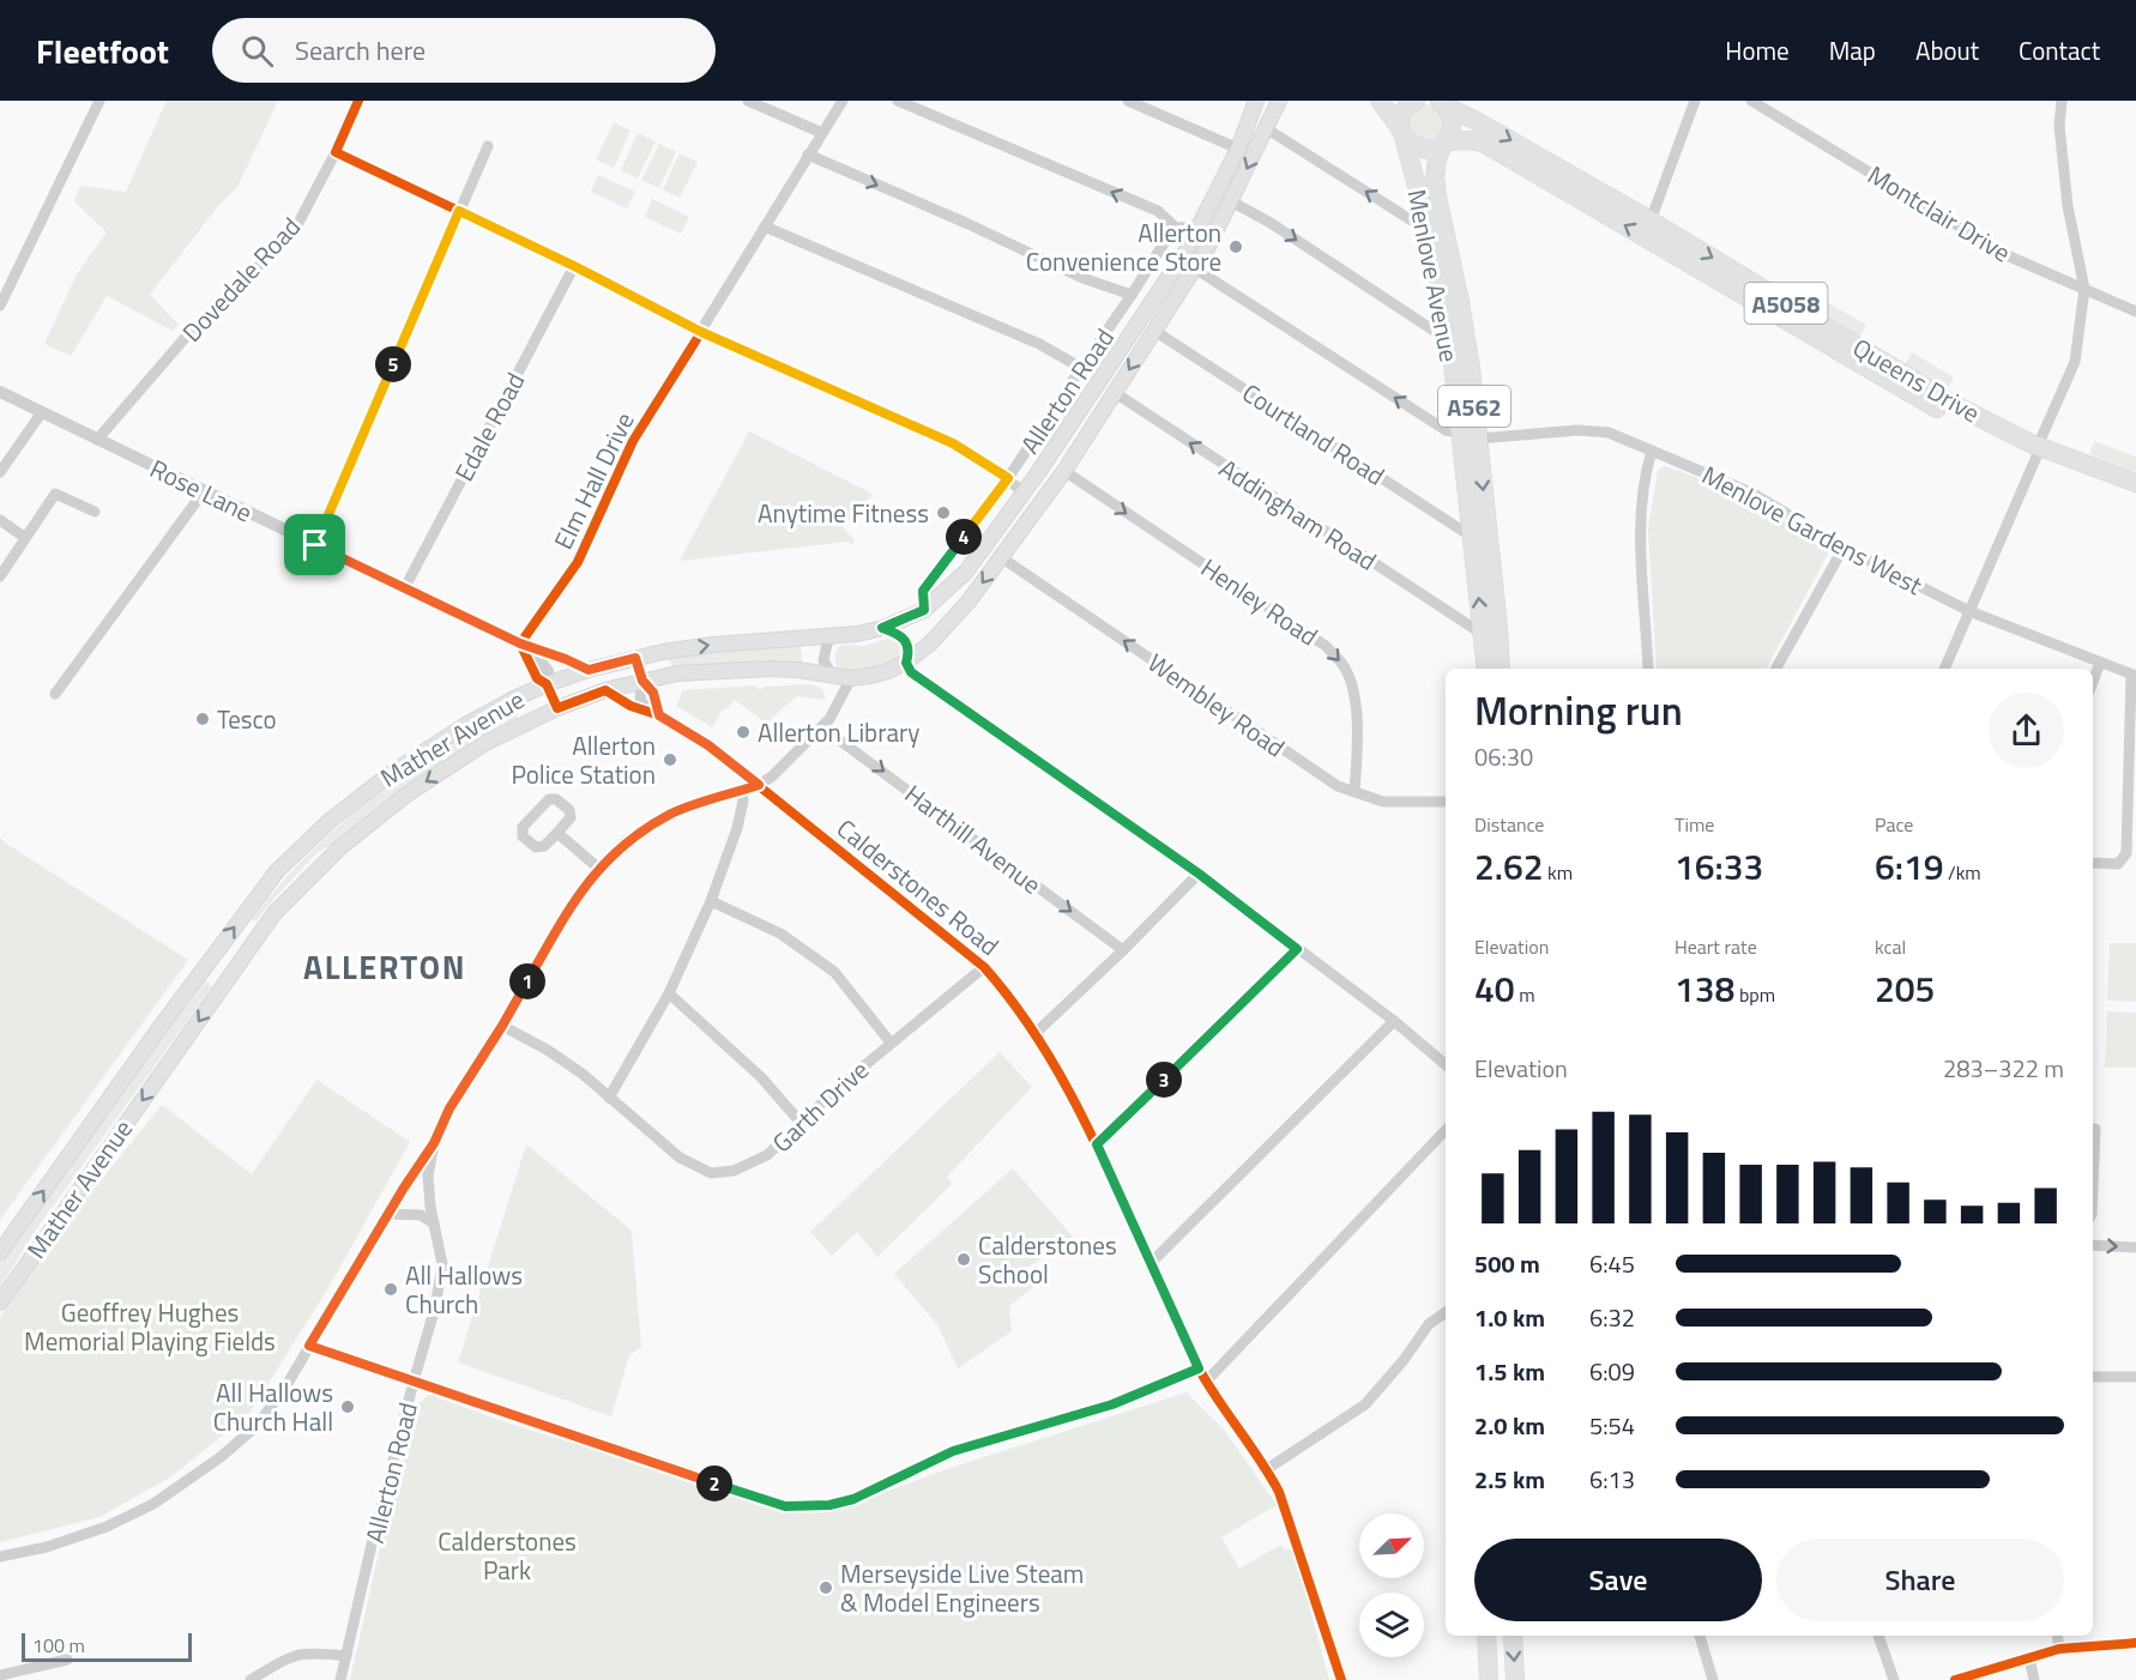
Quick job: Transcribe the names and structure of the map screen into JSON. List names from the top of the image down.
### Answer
{
  "streets": {
    "highway": [
      "Menlove Avenue",
      "A5058",
      "Queens Drive",
      "A562"
    ],
    "main road": ["Allerton Road", "Mather Avenue"],
    "street": [
      "Montclair Drive",
      "Dovedale Road",
      "Edale Road",
      "Courtland Road",
      "Elm Hall Drive",
      "Rose Lane",
      "Addingham Road",
      "Menlove Gardens West",
      "Henley Road",
      "Wembley Road",
      "Harthill Avenue",
      "Calderstones Road",
      "Garth Drive"
    ]
  },
  "crossings": [
    ["Menlove Avenue", "Queens Drive"],
    ["Menlove Avenue", "A562"],
    ["Menlove Avenue", "Courtland Road"],
    ["Menlove Avenue", "Addingham Road"],
    ["Menlove Avenue", "Menlove Gardens West"],
    ["Dovedale Road", "Rose Lane"],
    ["Queens Drive", "A562"],
    ["Allerton Road", "Courtland Road"],
    ["Allerton Road", "Addingham Road"],
    ["Allerton Road", "Henley Road"],
    ["Allerton Road", "Wembley Road"],
    ["Allerton Road", "Mather Avenue"],
    ["Allerton Road", "Harthill Avenue"],
    ["Allerton Road", "Calderstones Road"],
    ["Allerton Road", "Garth Drive"],
    ["Edale Road", "Rose Lane"],
    ["Elm Hall Drive", "Rose Lane"],
    ["Rose Lane", "Mather Avenue"],
    ["Henley Road", "Wembley Road"],
    ["Calderstones Road", "Garth Drive"]
  ],
  "one_way": [
    "Addingham Road",
    "Henley Road",
    "Wembley Road",
    "Harthill Avenue"
  ],
  "districts": ["ALLERTON"],
  "parks": ["Geoffrey Hughes Memorial Playing Fields", "Calderstones Park"],
  "places": [
    "Allerton Convenience Store",
    "Anytime Fitness",
    "Tesco",
    "Allerton Library",
    "Allerton Police Station",
    "Calderstones School",
    "All Hallows Church",
    "All Hallows Church Hall",
    "Merseyside Live Steam & Model Engineers"
  ],
  "scale_bar": "100 m",
  "north": "top right",
  "page": {
    "header": "Fleetfoot",
    "search": "Search here",
    "nav": [
      "Home",
      "Map",
      "About",
      "Contact"
    ],
    "pins": [
      "5",
      "4",
      "1",
      "3",
      "2"
    ],
    "heading": ["Morning run", "06:30"],
    "stats": [
      ["Distance", "2.62 km"],
      ["Time", "16:33"],
      ["Pace", "6:19 /km"],
      ["Elevation", "40 m"],
      ["Heart rate", "138 bpm"],
      ["kcal", "205"]
    ],
    "chart": ["Elevation", "283–322 m"],
    "list": [
      {
        "name": "500 m",
        "note": "6:45"
      },
      {
        "name": "1.0 km",
        "note": "6:32"
      },
      {
        "name": "1.5 km",
        "note": "6:09"
      },
      {
        "name": "2.0 km",
        "note": "5:54"
      },
      {
        "name": "2.5 km",
        "note": "6:13"
      }
    ],
    "buttons": ["Save", "Share"],
    "scale": "100 m"
  }
}
